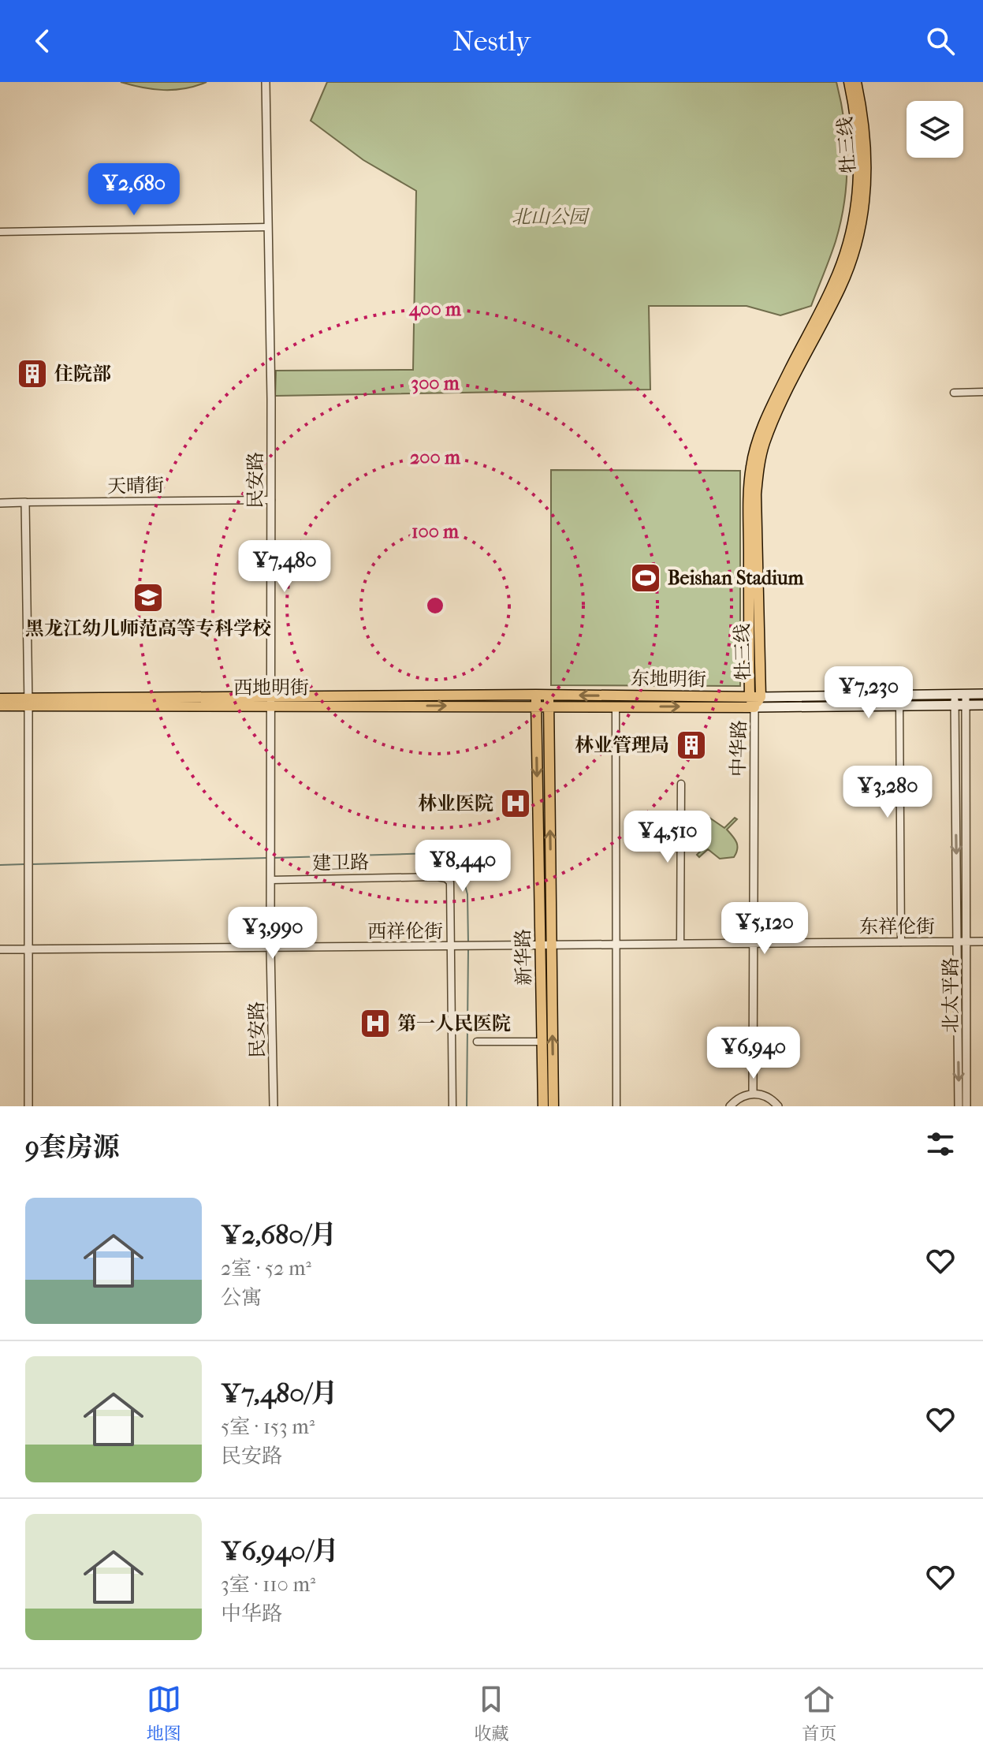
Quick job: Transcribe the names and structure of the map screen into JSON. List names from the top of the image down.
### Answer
{
  "streets": {
    "main road": [
      "牡三线",
      "东地明街",
      "西地明街",
      "新华路"
    ],
    "street": [
      "民安路",
      "天晴街",
      "中华路",
      "建卫路",
      "东祥伦街",
      "西祥伦街",
      "北太平路"
    ]
  },
  "crossings": [
    ["牡三线", "东地明街"],
    ["牡三线", "中华路"],
    ["民安路", "天晴街"],
    ["民安路", "西地明街"],
    ["民安路", "建卫路"],
    ["民安路", "西祥伦街"],
    ["东地明街", "西地明街"],
    ["东地明街", "中华路"],
    ["东地明街", "新华路"],
    ["东地明街", "北太平路"],
    ["西地明街", "新华路"],
    ["中华路", "东祥伦街"],
    ["建卫路", "西祥伦街"],
    ["东祥伦街", "西祥伦街"],
    ["东祥伦街", "新华路"],
    ["东祥伦街", "北太平路"],
    ["西祥伦街", "新华路"]
  ],
  "parks": ["北山公园"],
  "places": {
    "building": ["住院部", "林业管理局"],
    "sports": ["Beishan Stadium"],
    "school or university": ["黑龙江幼儿师范高等专科学校"],
    "hospital": ["林业医院", "第一人民医院"]
  },
  "page": {
    "header": "Nestly",
    "price": [
      "¥2,680",
      "¥7,480",
      "¥7,230",
      "¥3,280",
      "¥4,510",
      "¥8,440",
      "¥5,120",
      "¥3,990",
      "¥6,940"
    ],
    "heading": "9套房源",
    "list": [
      {
        "name": "¥2,680/月",
        "note": "2室 · 52 m² · 公寓"
      },
      {
        "name": "¥7,480/月",
        "note": "5室 · 153 m² · 民安路"
      },
      {
        "name": "¥6,940/月",
        "note": "3室 · 110 m² · 中华路"
      }
    ],
    "tabs": ["地图", "收藏", "首页"]
  },
  "rings": [
    "400 m",
    "300 m",
    "200 m",
    "100 m"
  ]
}
